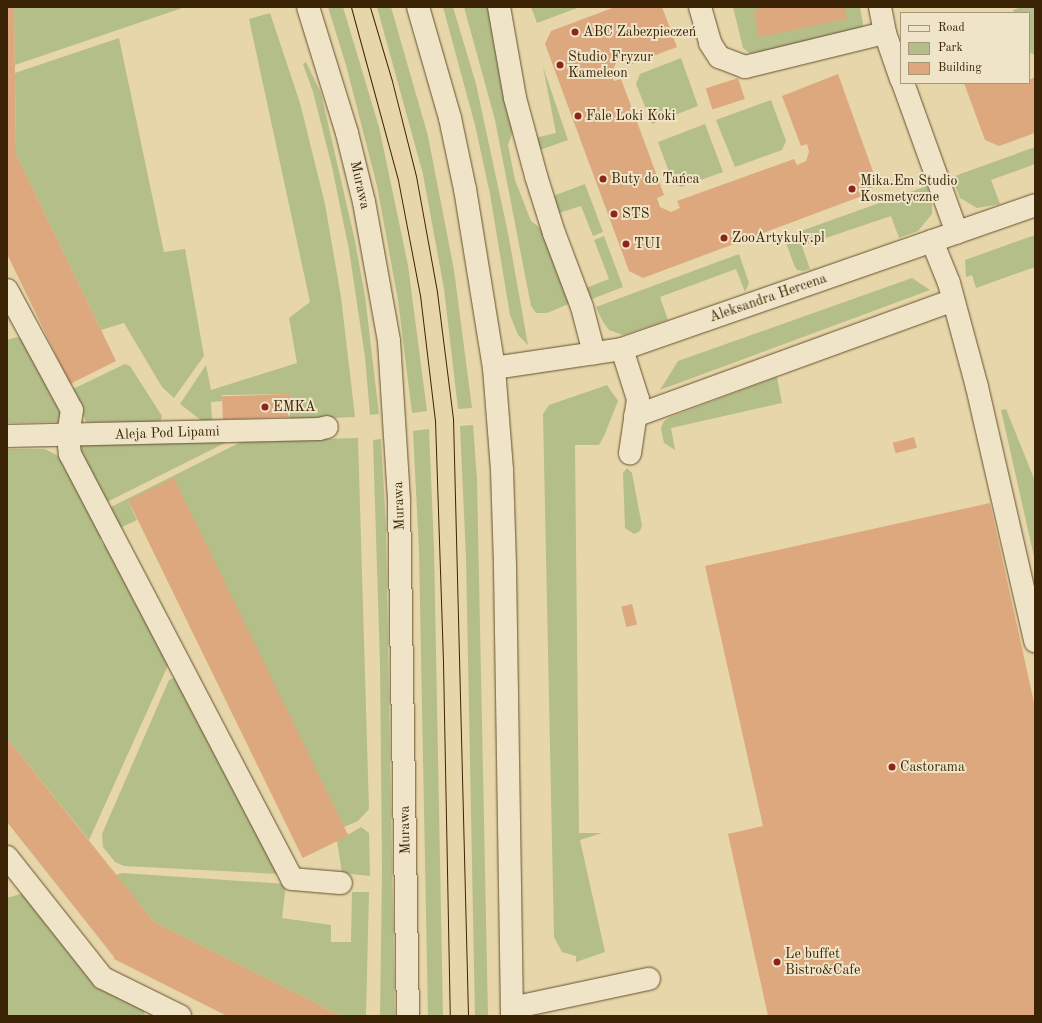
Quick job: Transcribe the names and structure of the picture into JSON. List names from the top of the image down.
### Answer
{
  "streets": {
    "street": ["Murawa", "Aleksandra Hercena", "Aleja Pod Lipami"]
  },
  "places": [
    "ABC Zabezpieczeń",
    "Studio Fryzur Kameleon",
    "Fale Loki Koki",
    "Buty do Tańca",
    "Mika.Em Studio Kosmetyczne",
    "STS",
    "ZooArtykuly.pl",
    "TUI",
    "EMKA",
    "Castorama",
    "Le buffet Bistro&Cafe"
  ],
  "legend": ["Road", "Park", "Building"]
}
